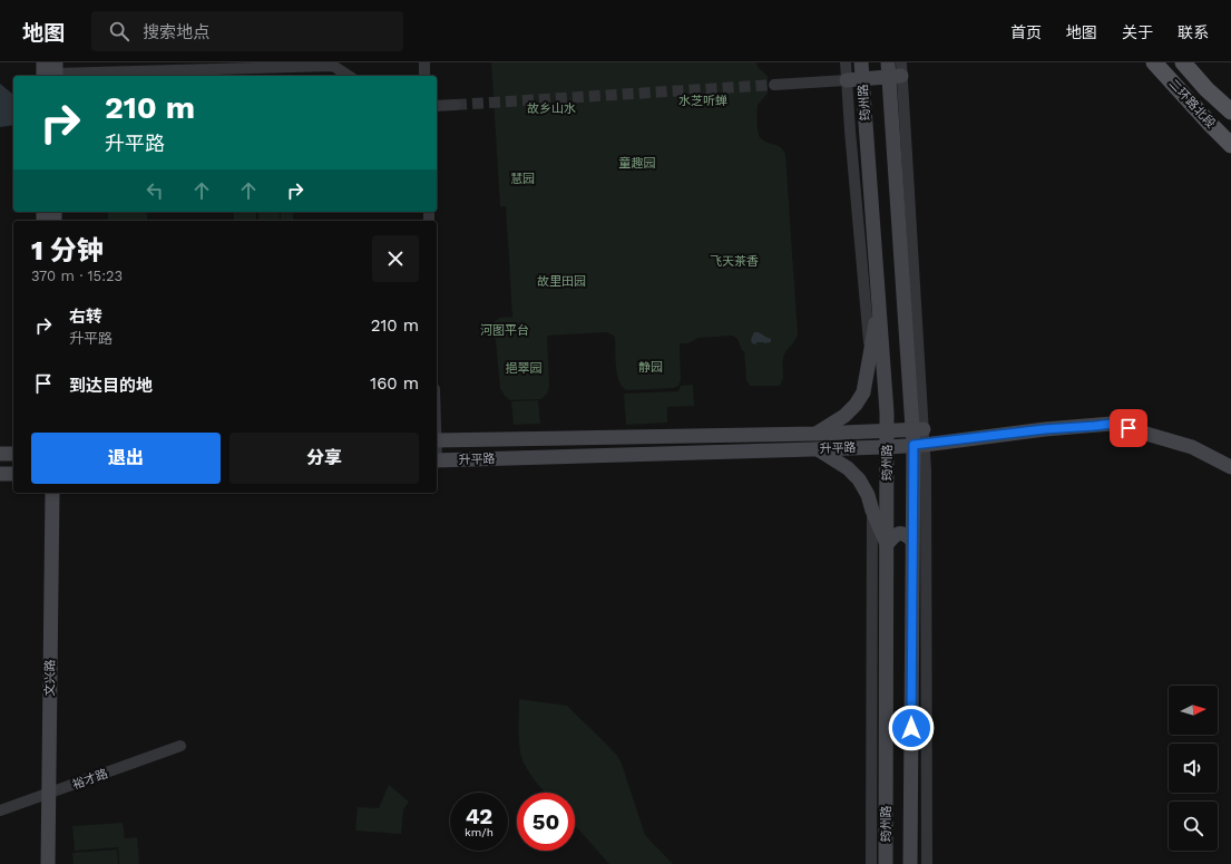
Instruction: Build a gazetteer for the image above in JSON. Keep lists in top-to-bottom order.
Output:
{
  "streets": {
    "main road": [
      "筠州路",
      "二环路北段",
      "升平路",
      "文兴路"
    ],
    "street": ["裕才路"]
  },
  "crossings": [
    ["筠州路", "升平路"],
    ["文兴路", "裕才路"]
  ],
  "parks": [
    "水芝听蝉",
    "故乡山水",
    "童趣园",
    "慧园",
    "飞天茶香",
    "故里田园",
    "河图平台",
    "静园",
    "挹翠园"
  ],
  "north": "right",
  "page": {
    "header": "地图",
    "search": "搜索地点",
    "nav": [
      "首页",
      "地图",
      "关于",
      "联系"
    ],
    "turn": ["210 m", "升平路"],
    "heading": ["1 分钟", "370 m · 15:23"],
    "list": [
      {
        "name": "右转",
        "note": "升平路",
        "value": "210 m"
      },
      {
        "name": "到达目的地",
        "value": "160 m"
      }
    ],
    "buttons": ["退出", "分享"],
    "speed": "42 km/h",
    "limit": "50"
  }
}
